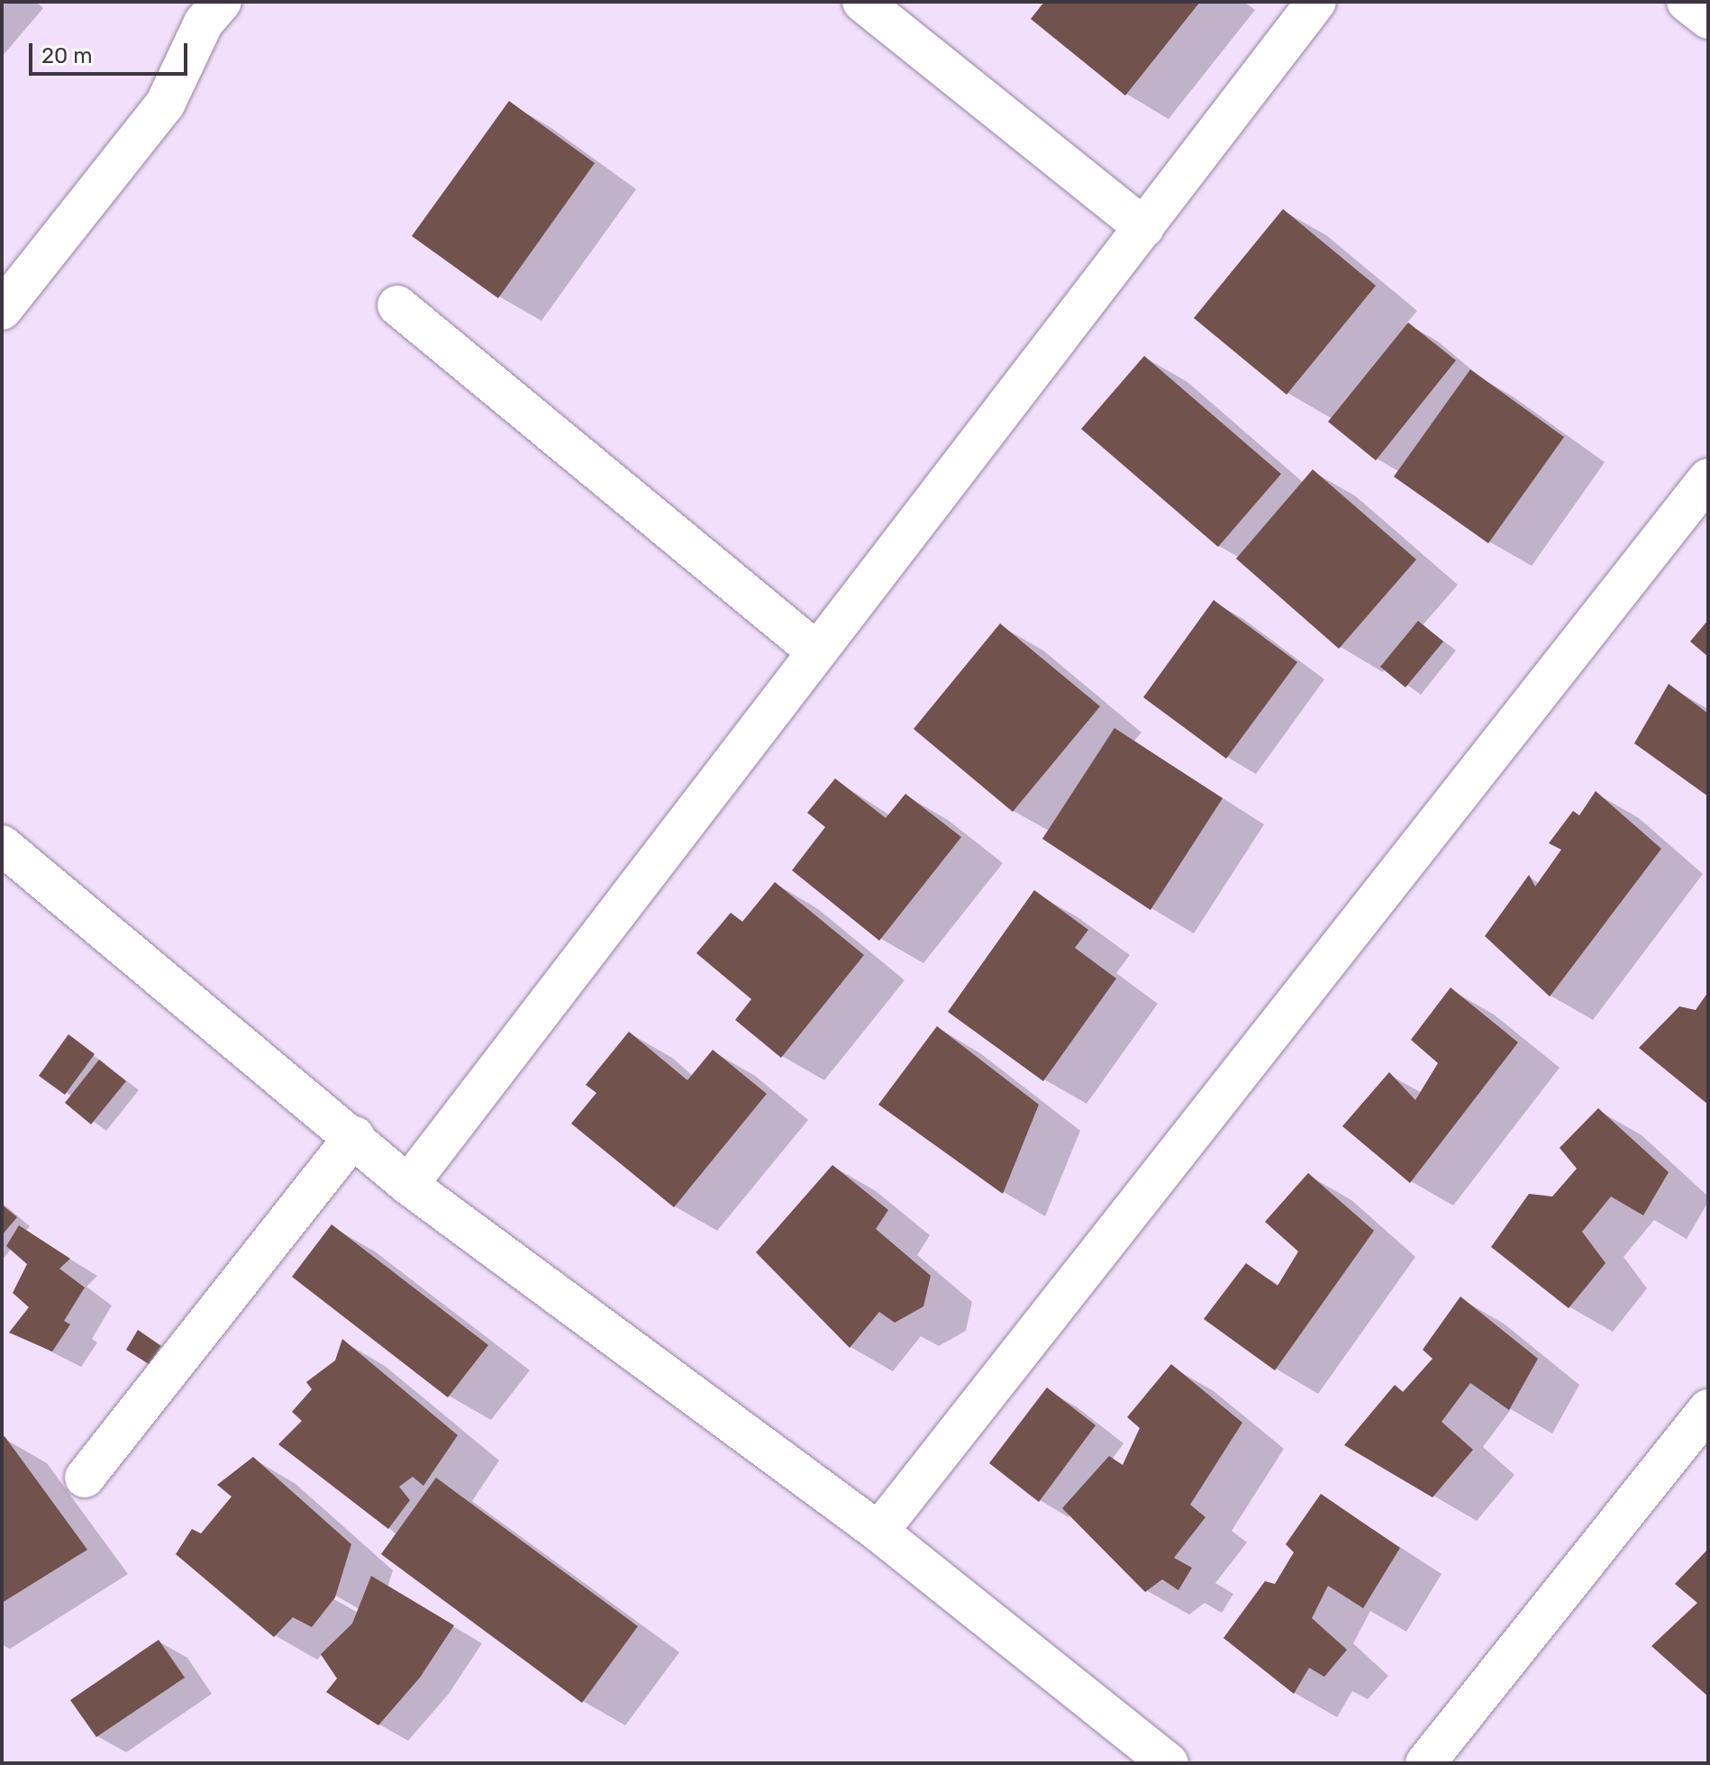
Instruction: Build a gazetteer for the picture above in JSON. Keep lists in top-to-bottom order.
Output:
{
  "scale_bar": "20 m"
}
